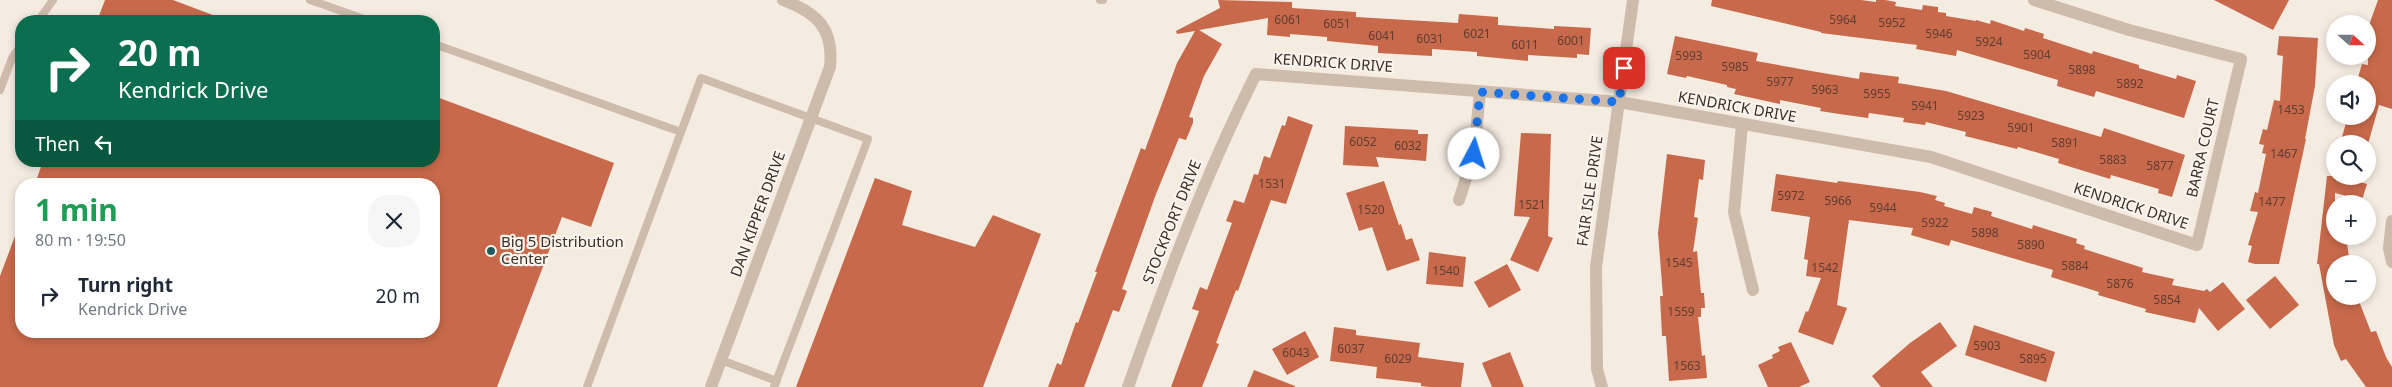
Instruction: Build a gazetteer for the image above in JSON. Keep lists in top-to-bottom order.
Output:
{
  "streets": {
    "street": [
      "KENDRICK DRIVE",
      "BARRA COURT",
      "FAIR ISLE DRIVE",
      "DAN KIPPER DRIVE",
      "STOCKPORT DRIVE"
    ]
  },
  "crossings": [
    ["KENDRICK DRIVE", "BARRA COURT"],
    ["KENDRICK DRIVE", "FAIR ISLE DRIVE"],
    ["KENDRICK DRIVE", "STOCKPORT DRIVE"]
  ],
  "places": ["Big 5 Distribution Center"],
  "house_numbers": [
    "6061",
    "5964",
    "5952",
    "6051",
    "6021",
    "5946",
    "6041",
    "6031",
    "6001",
    "5924",
    "6011",
    "5904",
    "5993",
    "5985",
    "5898",
    "5977",
    "5892",
    "5963",
    "5955",
    "5941",
    "1453",
    "5923",
    "5901",
    "6052",
    "5891",
    "6032",
    "1467",
    "5883",
    "5877",
    "1531",
    "5972",
    "5966",
    "1477",
    "1521",
    "5944",
    "1520",
    "5922",
    "5898",
    "5890",
    "1545",
    "5884",
    "1542",
    "1540",
    "5876",
    "5854",
    "1559",
    "5903",
    "6037",
    "6043",
    "6029",
    "5895",
    "1563"
  ],
  "north": "right",
  "page": {
    "map_buttons": ["+", "−"],
    "turn": ["20 m", "Kendrick Drive"],
    "then": "Then",
    "heading": ["1 min", "80 m · 19:50"],
    "list": [
      {
        "name": "Turn right",
        "note": "Kendrick Drive",
        "value": "20 m"
      }
    ]
  }
}
